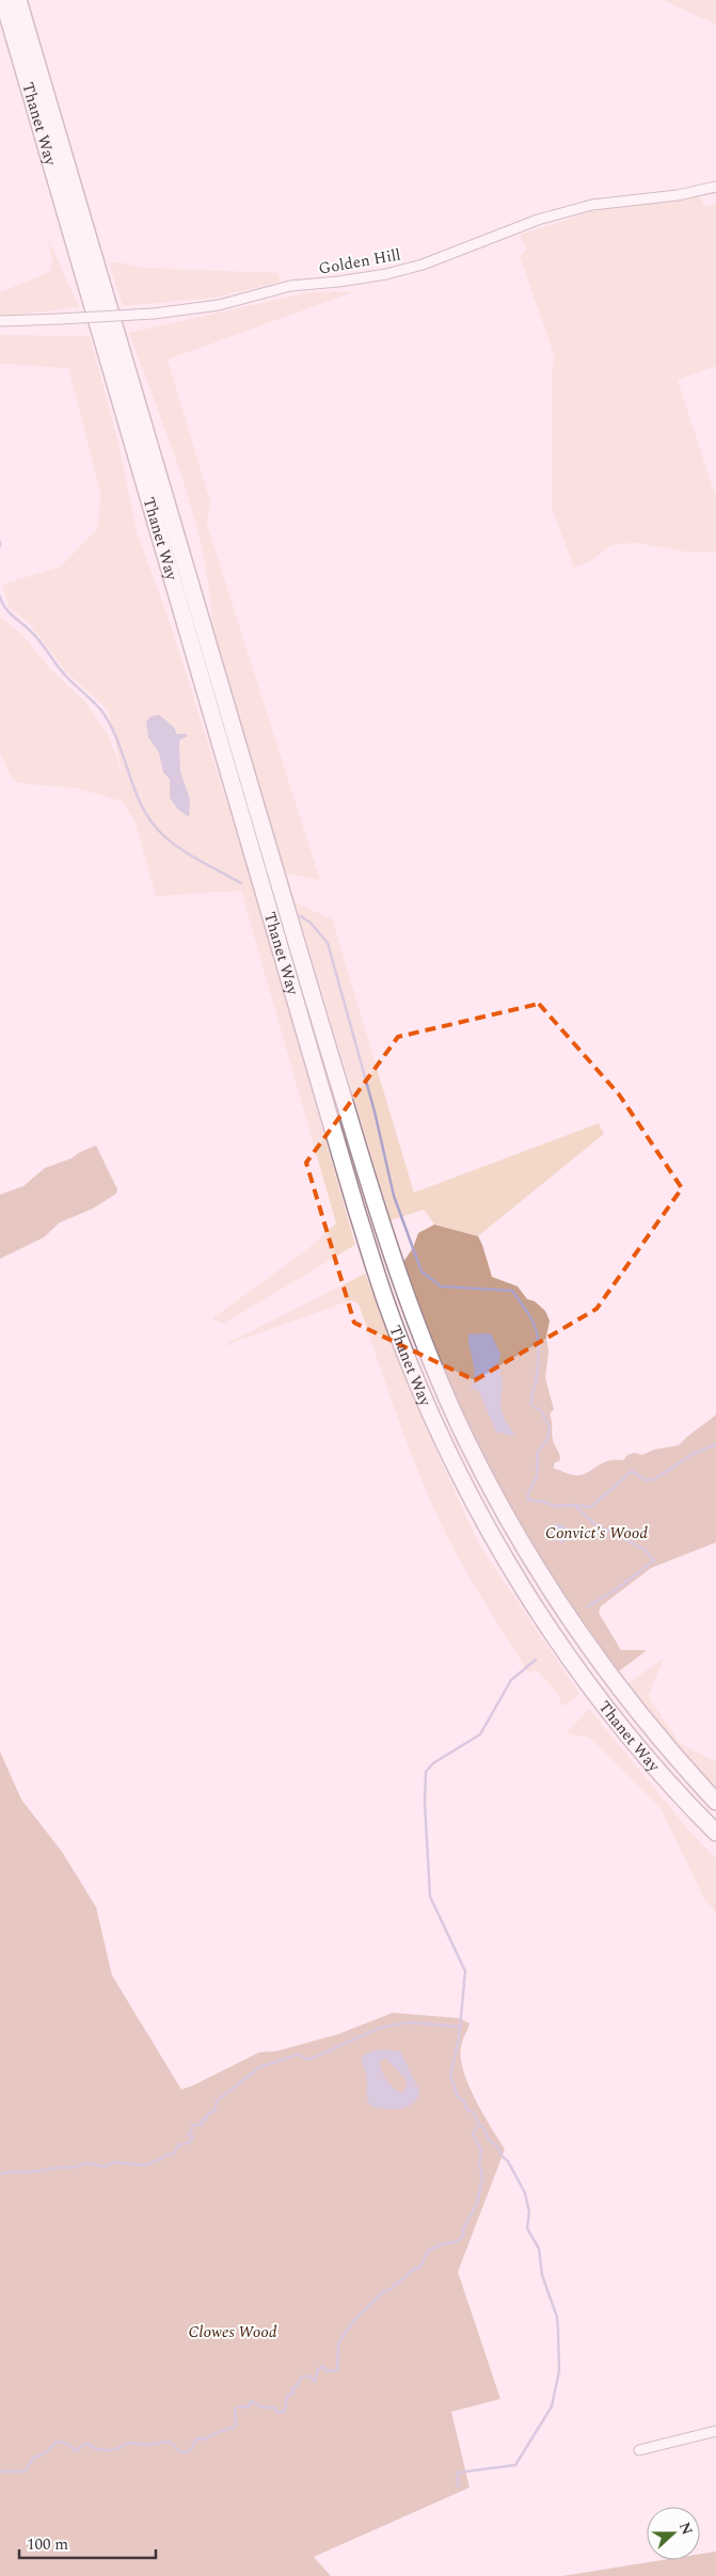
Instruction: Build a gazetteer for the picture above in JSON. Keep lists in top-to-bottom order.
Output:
{
  "streets": {
    "highway": ["Thanet Way"],
    "street": ["Golden Hill"]
  },
  "parks": ["Convict's Wood", "Clowes Wood"],
  "scale_bar": "100 m",
  "north": "right"
}
